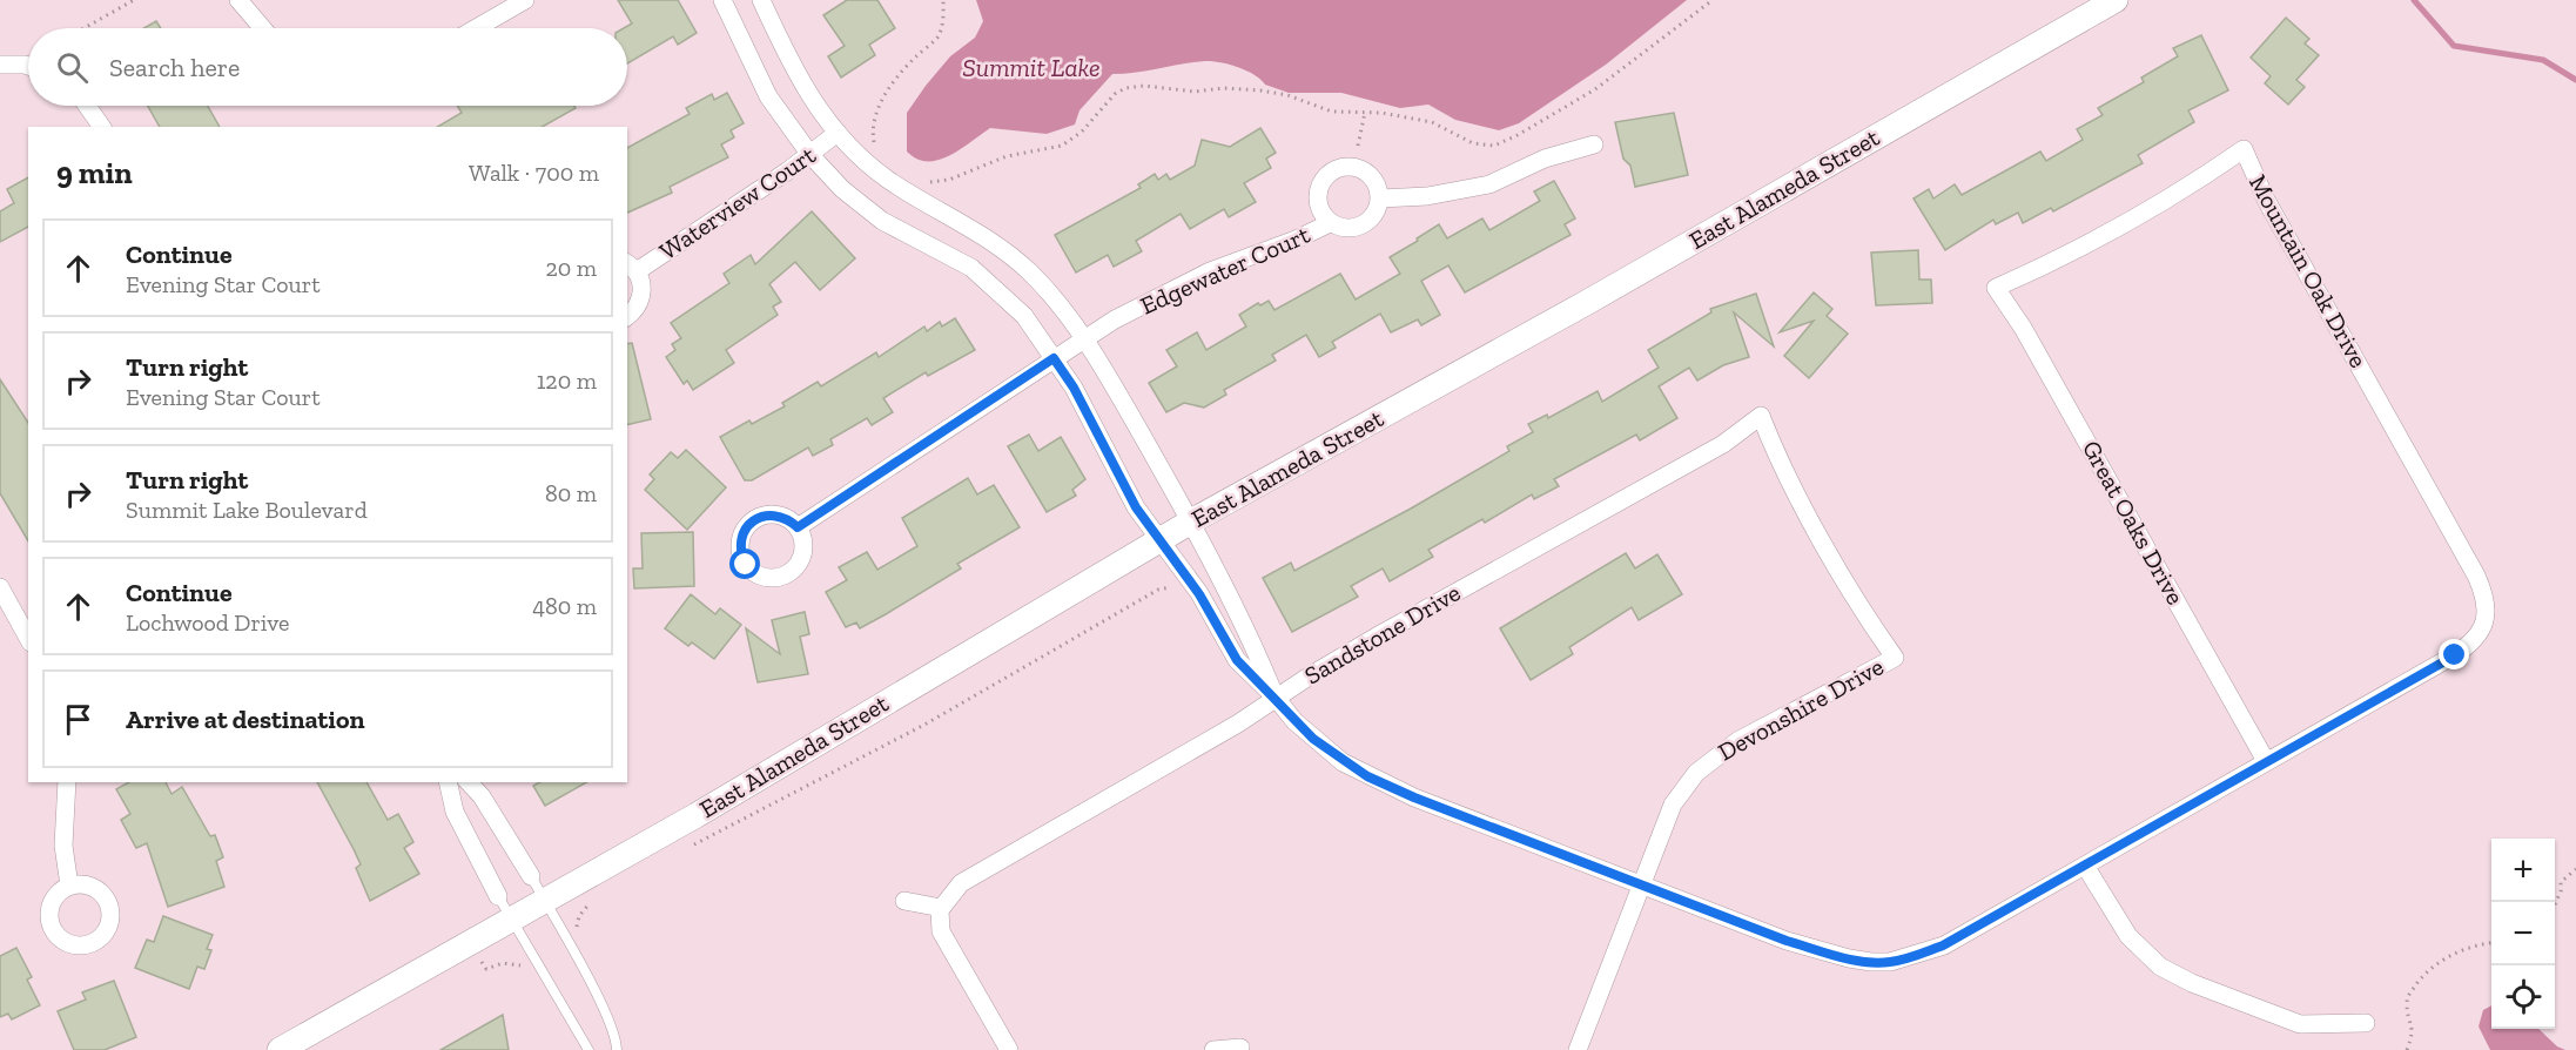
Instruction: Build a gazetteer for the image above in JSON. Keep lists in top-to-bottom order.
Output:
{
  "streets": {
    "street": [
      "East Alameda Street",
      "Waterview Court",
      "Edgewater Court",
      "Mountain Oak Drive",
      "Great Oaks Drive",
      "Sandstone Drive",
      "Devonshire Drive"
    ]
  },
  "crossings": [
    ["Mountain Oak Drive", "Great Oaks Drive"],
    ["Sandstone Drive", "Devonshire Drive"]
  ],
  "water": ["Summit Lake"],
  "page": {
    "search": "Search here",
    "heading": ["9 min", "Walk · 700 m"],
    "list": [
      ["Continue", "Evening Star Court", "20 m"],
      ["Turn right", "Evening Star Court", "120 m"],
      ["Turn right", "Summit Lake Boulevard", "80 m"],
      ["Continue", "Lochwood Drive", "480 m"],
      "Arrive at destination"
    ],
    "map_buttons": ["+", "−"]
  }
}
